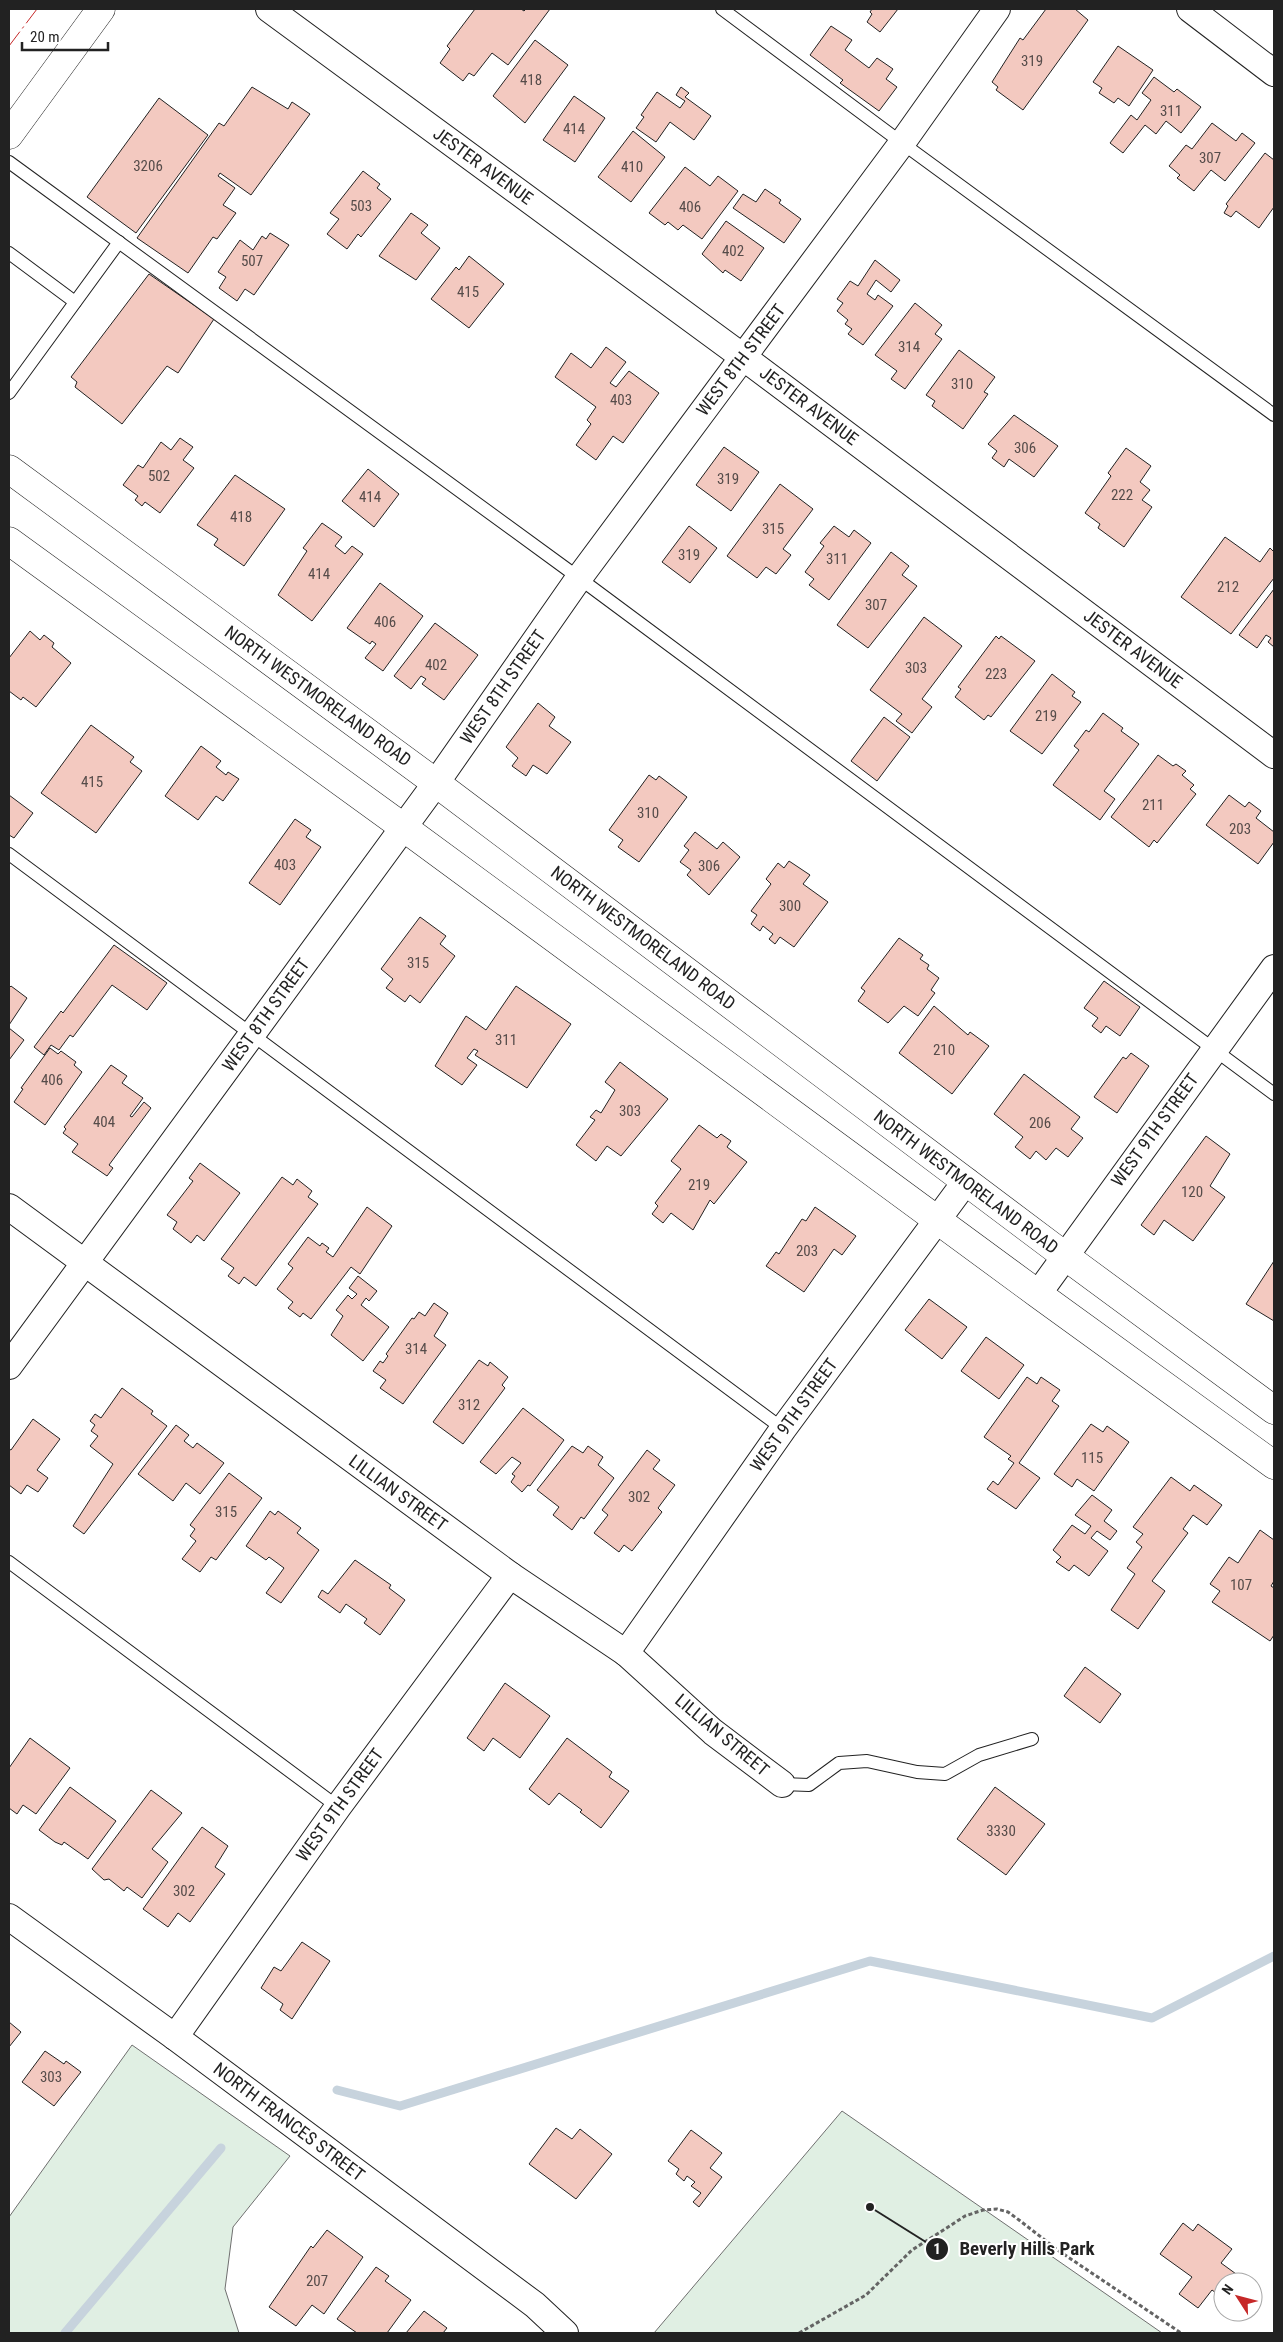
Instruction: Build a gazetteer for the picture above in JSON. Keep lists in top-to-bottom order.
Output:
{
  "streets": {
    "main road": ["NORTH WESTMORELAND ROAD"],
    "street": [
      "JESTER AVENUE",
      "WEST 8TH STREET",
      "WEST 9TH STREET",
      "LILLIAN STREET",
      "NORTH FRANCES STREET"
    ]
  },
  "crossings": [
    ["JESTER AVENUE", "WEST 8TH STREET"],
    ["WEST 8TH STREET", "NORTH WESTMORELAND ROAD"],
    ["WEST 8TH STREET", "LILLIAN STREET"],
    ["NORTH WESTMORELAND ROAD", "WEST 9TH STREET"],
    ["WEST 9TH STREET", "LILLIAN STREET"],
    ["WEST 9TH STREET", "NORTH FRANCES STREET"]
  ],
  "places": ["Beverly Hills Park"],
  "house_numbers": [
    "319",
    "418",
    "311",
    "414",
    "307",
    "3206",
    "410",
    "503",
    "406",
    "402",
    "507",
    "415",
    "314",
    "310",
    "403",
    "306",
    "502",
    "319",
    "222",
    "414",
    "418",
    "315",
    "319",
    "311",
    "414",
    "212",
    "307",
    "406",
    "402",
    "303",
    "223",
    "219",
    "415",
    "211",
    "310",
    "203",
    "403",
    "306",
    "300",
    "315",
    "311",
    "210",
    "406",
    "303",
    "404",
    "206",
    "219",
    "120",
    "203",
    "314",
    "312",
    "115",
    "302",
    "315",
    "107",
    "3330",
    "302",
    "303",
    "207"
  ],
  "scale_bar": "20 m",
  "north": "top left"
}
